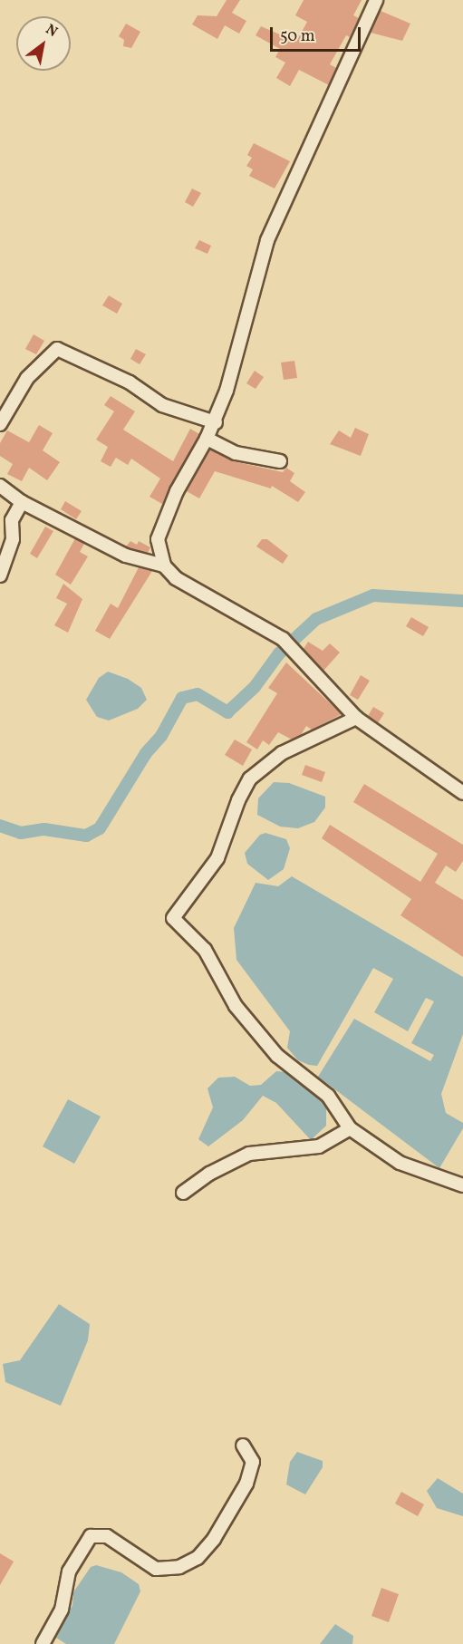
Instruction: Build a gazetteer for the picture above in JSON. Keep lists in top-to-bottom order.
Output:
{
  "scale_bar": "50 m",
  "north": "top right"
}
